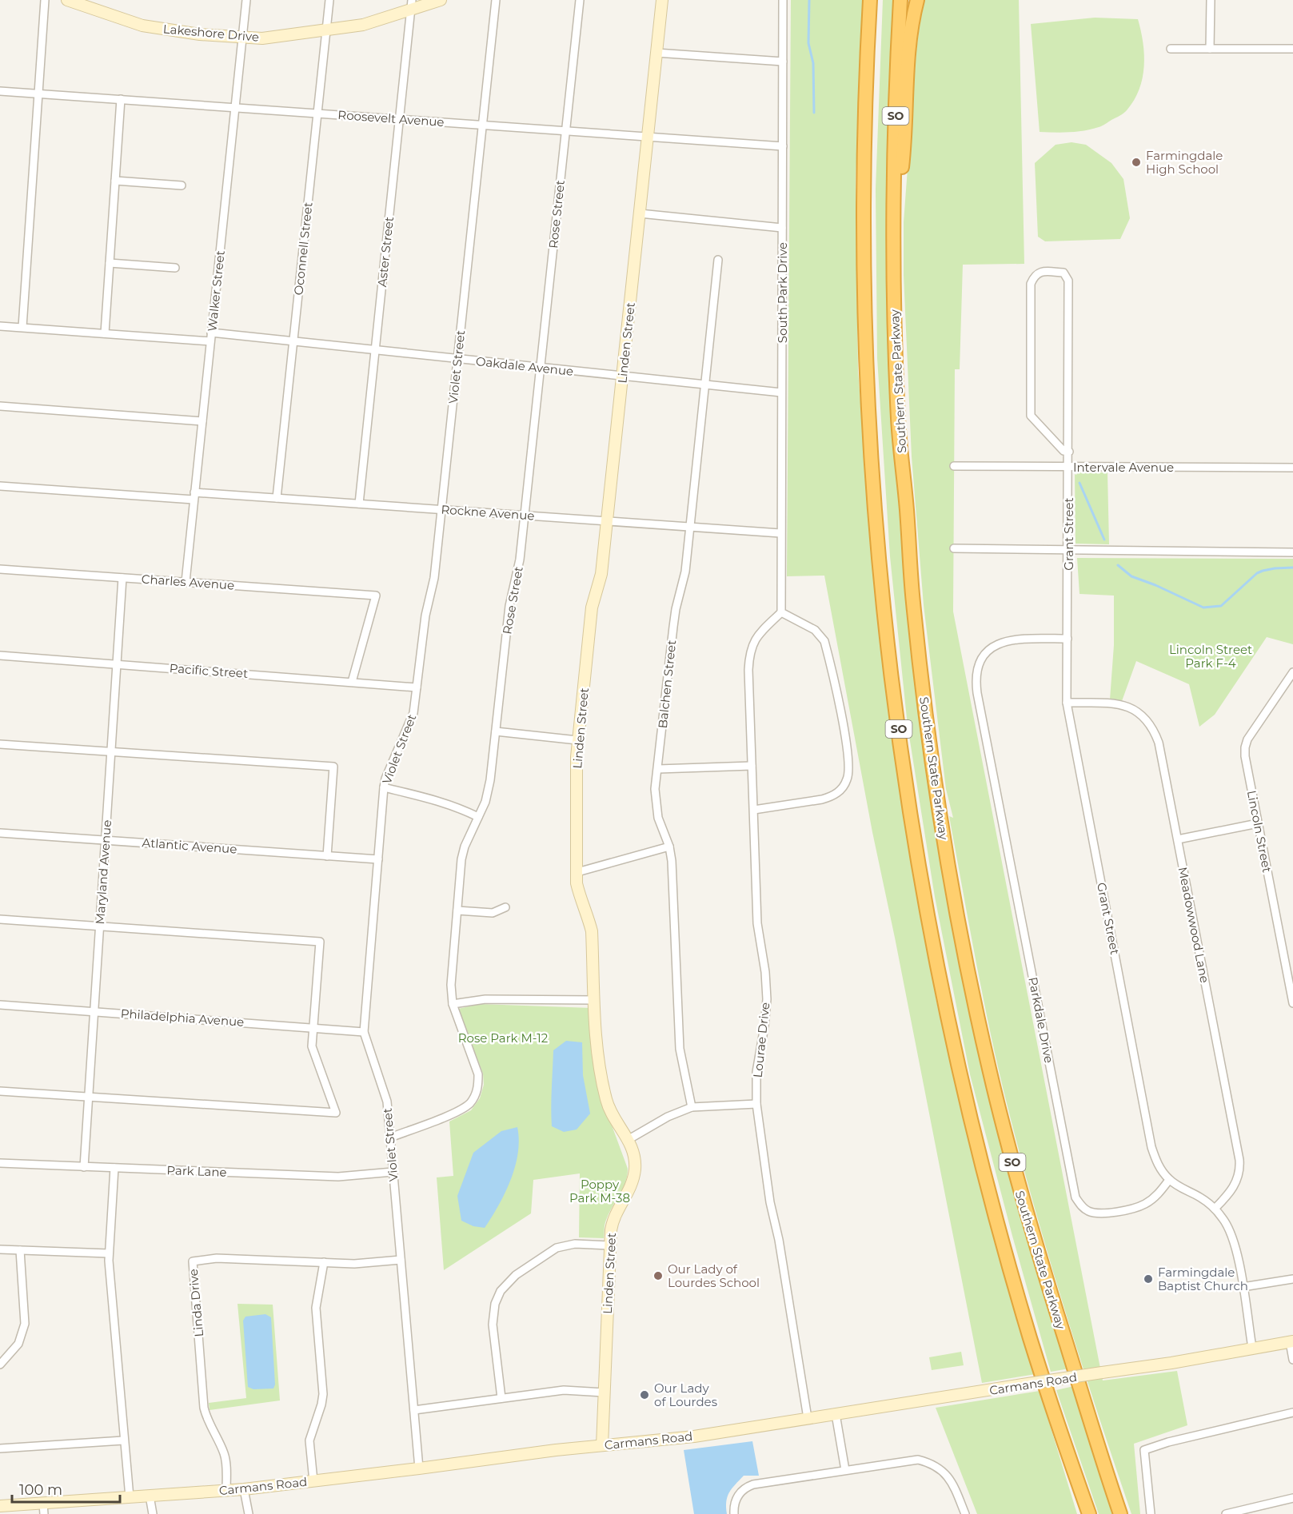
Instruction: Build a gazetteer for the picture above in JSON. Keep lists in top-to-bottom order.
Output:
{
  "streets": {
    "highway": ["SO", "Southern State Parkway"],
    "street": [
      "Lakeshore Drive",
      "Roosevelt Avenue",
      "Rose Street",
      "Oconnell Street",
      "Aster Street",
      "Walker Street",
      "South Park Drive",
      "Linden Street",
      "Oakdale Avenue",
      "Violet Street",
      "Intervale Avenue",
      "Rockne Avenue",
      "Grant Street",
      "Charles Avenue",
      "Pacific Street",
      "Balchen Street",
      "Lincoln Street",
      "Atlantic Avenue",
      "Maryland Avenue",
      "Meadowwood Lane",
      "Philadelphia Avenue",
      "Parkdale Drive",
      "Lourae Drive",
      "Park Lane",
      "Linda Drive",
      "Carmans Road"
    ]
  },
  "crossings": [
    ["Lakeshore Drive", "Oconnell Street"],
    ["Lakeshore Drive", "Aster Street"],
    ["Lakeshore Drive", "Walker Street"],
    ["Roosevelt Avenue", "Rose Street"],
    ["Roosevelt Avenue", "Oconnell Street"],
    ["Roosevelt Avenue", "Aster Street"],
    ["Roosevelt Avenue", "Walker Street"],
    ["Roosevelt Avenue", "South Park Drive"],
    ["Roosevelt Avenue", "Linden Street"],
    ["Roosevelt Avenue", "Violet Street"],
    ["Rose Street", "Oakdale Avenue"],
    ["Rose Street", "Violet Street"],
    ["Rose Street", "Rockne Avenue"],
    ["Oconnell Street", "Oakdale Avenue"],
    ["Oconnell Street", "Rockne Avenue"],
    ["Aster Street", "Oakdale Avenue"],
    ["Aster Street", "Rockne Avenue"],
    ["Walker Street", "Oakdale Avenue"],
    ["Walker Street", "Rockne Avenue"],
    ["Walker Street", "Charles Avenue"],
    ["South Park Drive", "Oakdale Avenue"],
    ["South Park Drive", "Rockne Avenue"],
    ["South Park Drive", "Lourae Drive"],
    ["Linden Street", "Oakdale Avenue"],
    ["Linden Street", "Rockne Avenue"],
    ["Linden Street", "Carmans Road"],
    ["Oakdale Avenue", "Violet Street"],
    ["Oakdale Avenue", "Balchen Street"],
    ["Violet Street", "Rockne Avenue"],
    ["Violet Street", "Pacific Street"],
    ["Violet Street", "Atlantic Avenue"],
    ["Violet Street", "Philadelphia Avenue"],
    ["Violet Street", "Park Lane"],
    ["Violet Street", "Linda Drive"],
    ["Violet Street", "Carmans Road"],
    ["Intervale Avenue", "Grant Street"],
    ["Rockne Avenue", "Balchen Street"],
    ["Grant Street", "Meadowwood Lane"],
    ["Grant Street", "Parkdale Drive"],
    ["Grant Street", "Carmans Road"],
    ["Charles Avenue", "Pacific Street"],
    ["Charles Avenue", "Maryland Avenue"],
    ["Pacific Street", "Maryland Avenue"],
    ["Atlantic Avenue", "Maryland Avenue"],
    ["Maryland Avenue", "Philadelphia Avenue"],
    ["Maryland Avenue", "Park Lane"],
    ["Lourae Drive", "Carmans Road"],
    ["Linda Drive", "Carmans Road"]
  ],
  "parks": ["Lincoln Street Park F-4", "Rose Park M-12", "Poppy Park M-38"],
  "places": [
    "Farmingdale High School",
    "Our Lady of Lourdes School",
    "Farmingdale Baptist Church",
    "Our Lady of Lourdes"
  ],
  "scale_bar": "100 m"
}
